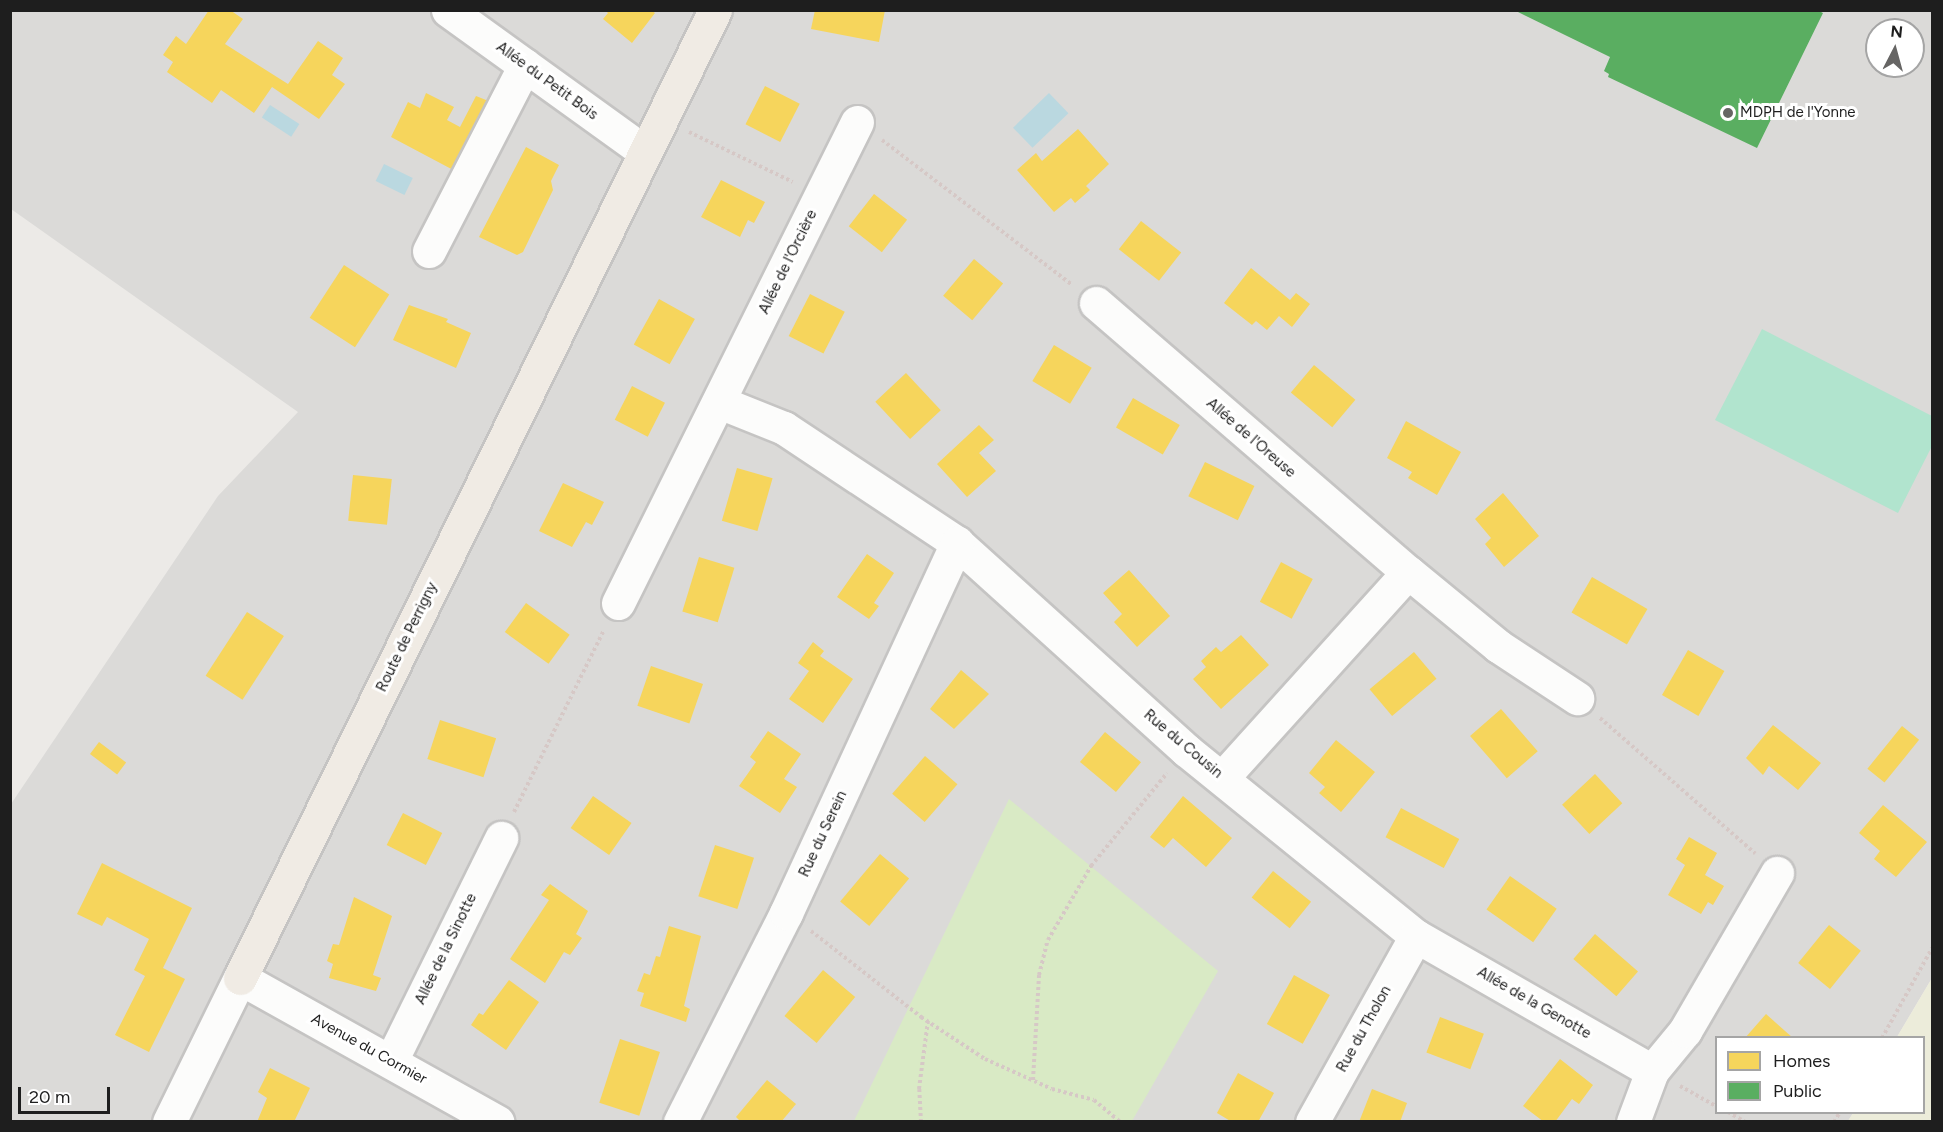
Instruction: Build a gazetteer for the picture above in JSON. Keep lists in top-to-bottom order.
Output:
{
  "streets": {
    "main road": ["Route de Perrigny"],
    "street": [
      "Allée du Petit Bois",
      "Allée de l'Orcière",
      "Allée de l'Oreuse",
      "Rue du Cousin",
      "Rue du Serein",
      "Allée de la Sinotte",
      "Allée de la Genotte",
      "Rue du Tholon",
      "Avenue du Cormier"
    ]
  },
  "crossings": [
    ["Allée du Petit Bois", "Route de Perrigny"],
    ["Route de Perrigny", "Avenue du Cormier"],
    ["Rue du Cousin", "Rue du Serein"],
    ["Rue du Cousin", "Allée de la Genotte"],
    ["Rue du Cousin", "Rue du Tholon"],
    ["Allée de la Sinotte", "Avenue du Cormier"],
    ["Allée de la Genotte", "Rue du Tholon"]
  ],
  "places": ["MDPH de l'Yonne"],
  "legend": ["Homes", "Public"],
  "scale_bar": "20 m",
  "north": "top"
}
